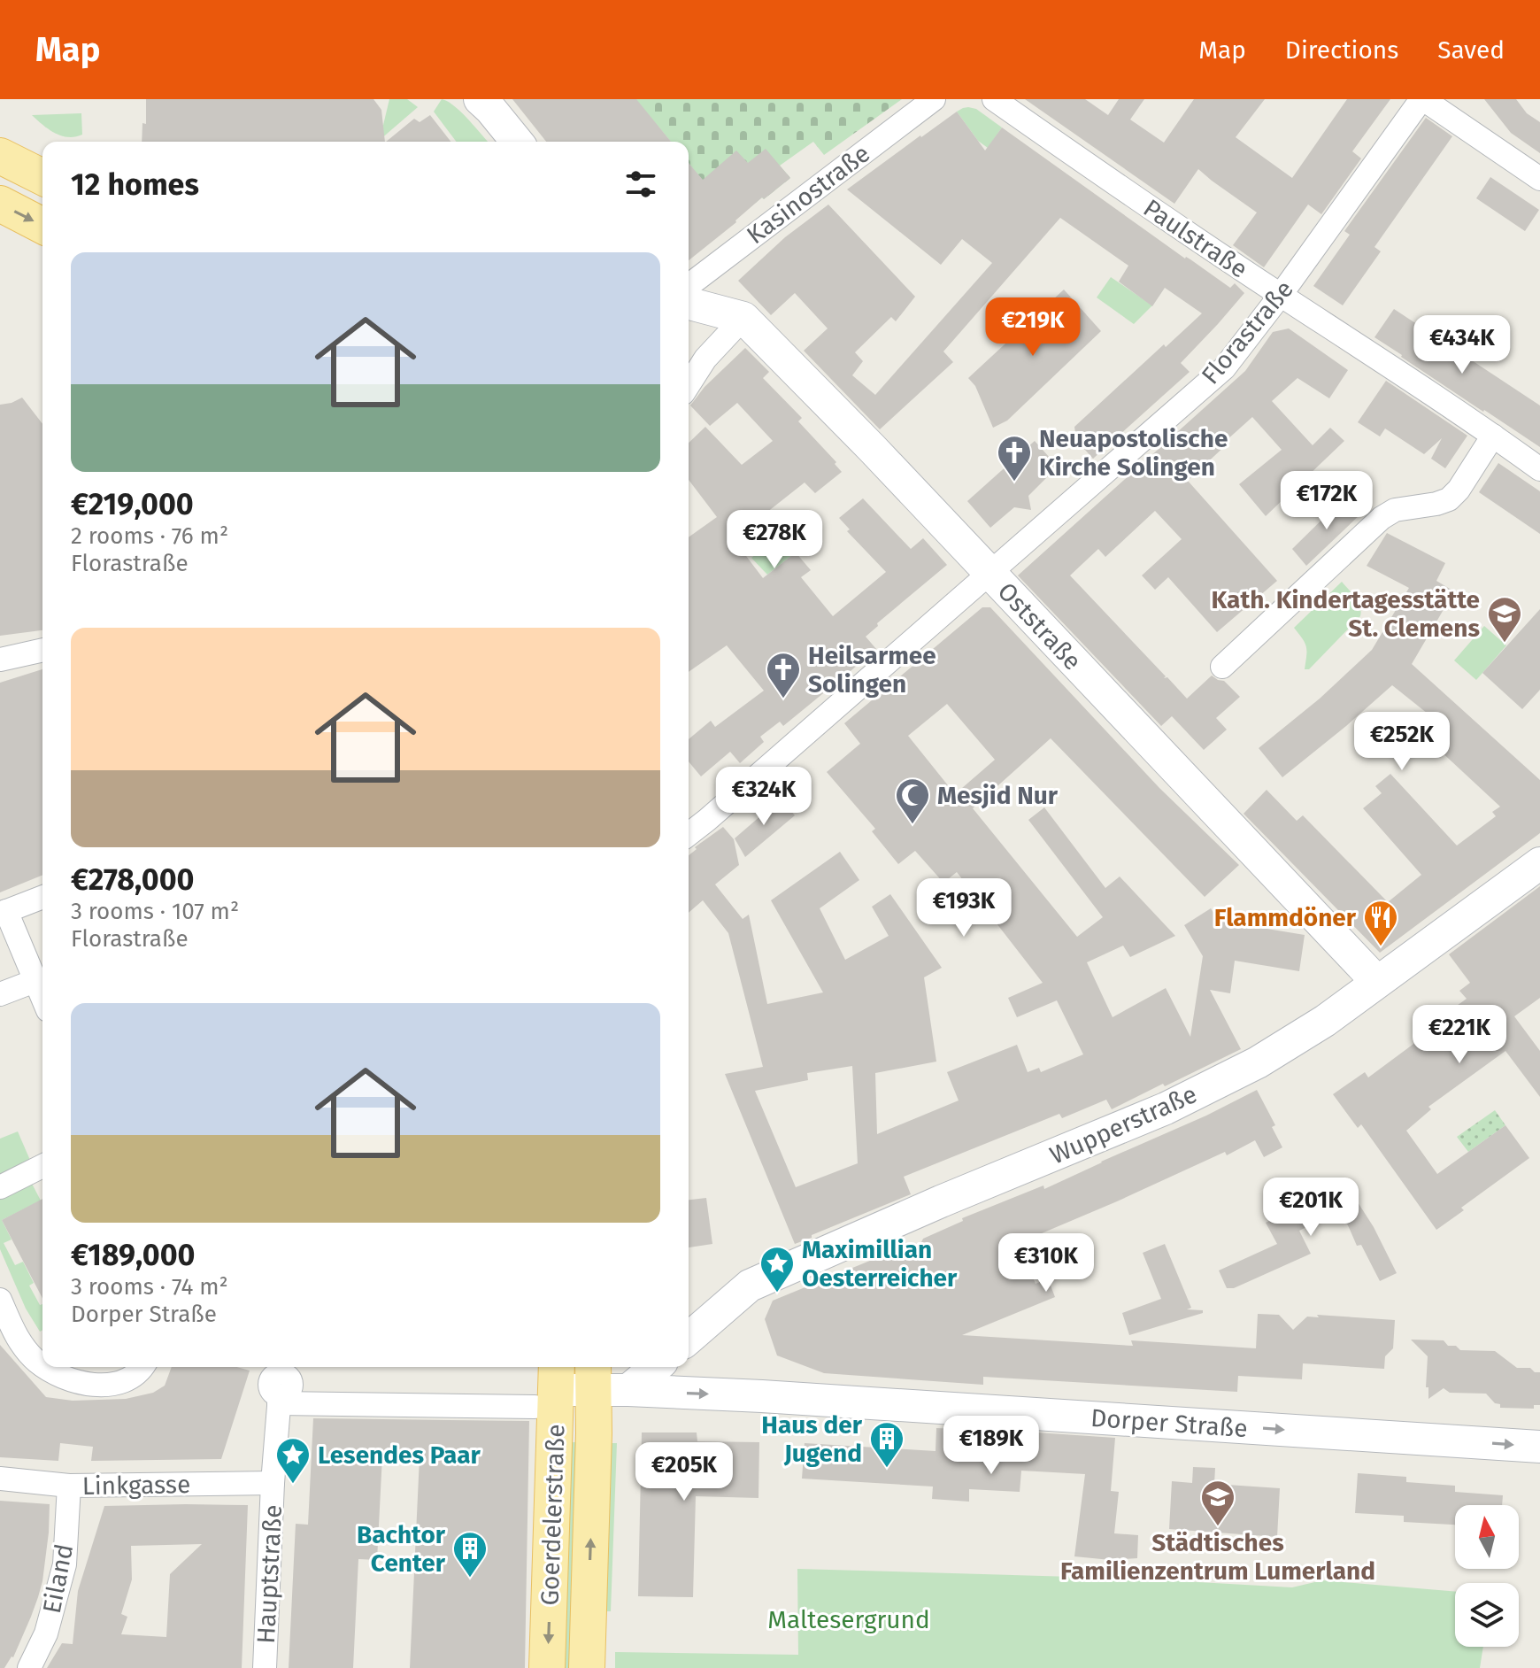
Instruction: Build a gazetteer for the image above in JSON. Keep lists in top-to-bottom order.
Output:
{
  "streets": {
    "main road": ["Goerdelerstraße"],
    "street": [
      "Kasinostraße",
      "Paulstraße",
      "Florastraße",
      "Oststraße",
      "Wupperstraße",
      "Dorper Straße",
      "Linkgasse",
      "Hauptstraße",
      "Eiland"
    ]
  },
  "crossings": [
    ["Paulstraße", "Florastraße"],
    ["Florastraße", "Oststraße"],
    ["Oststraße", "Wupperstraße"],
    ["Linkgasse", "Hauptstraße"],
    ["Linkgasse", "Eiland"]
  ],
  "one_way": ["Dorper Straße"],
  "parks": ["Maltesergrund"],
  "places": {
    "church": ["Neuapostolische Kirche Solingen", "Heilsarmee Solingen"],
    "school or university": ["Kath. Kindertagesstätte St. Clemens", "Städtisches Familienzentrum Lumerland"],
    "mosque": ["Mesjid Nur"],
    "restaurant": ["Flammdöner"],
    "place": ["Maximillian Oesterreicher", "Lesendes Paar"],
    "building": ["Haus der Jugend", "Bachtor Center"]
  },
  "north": "top",
  "page": {
    "header": "Map",
    "nav": ["Map", "Directions", "Saved"],
    "heading": "12 homes",
    "list": [
      {
        "name": "€219,000",
        "note": "2 rooms · 76 m² · Florastraße"
      },
      {
        "name": "€278,000",
        "note": "3 rooms · 107 m² · Florastraße"
      },
      {
        "name": "€189,000",
        "note": "3 rooms · 74 m² · Dorper Straße"
      }
    ],
    "price": [
      "€219K",
      "€434K",
      "€172K",
      "€278K",
      "€252K",
      "€324K",
      "€193K",
      "€221K",
      "€201K",
      "€310K",
      "€189K",
      "€205K"
    ]
  }
}
